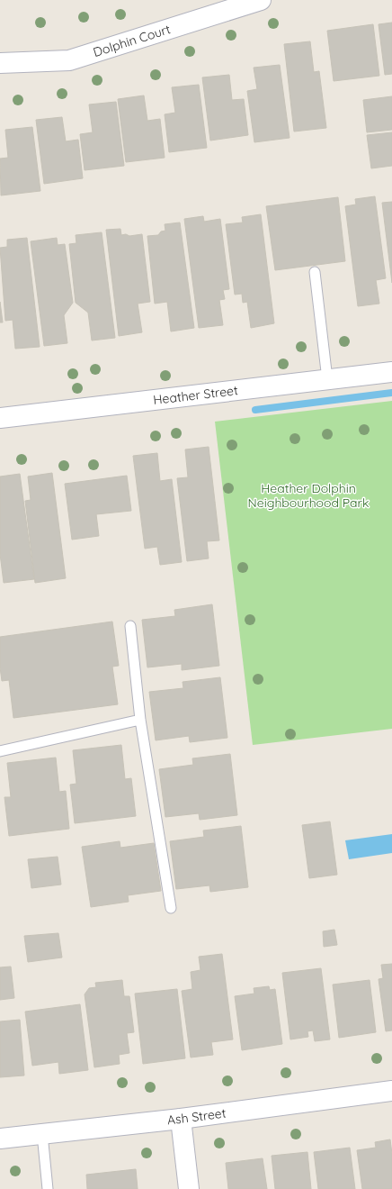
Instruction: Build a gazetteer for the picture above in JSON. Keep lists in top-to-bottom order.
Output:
{
  "streets": {
    "street": ["Dolphin Court", "Heather Street", "Ash Street"]
  },
  "parks": ["Heather Dolphin Neighbourhood Park"]
}
